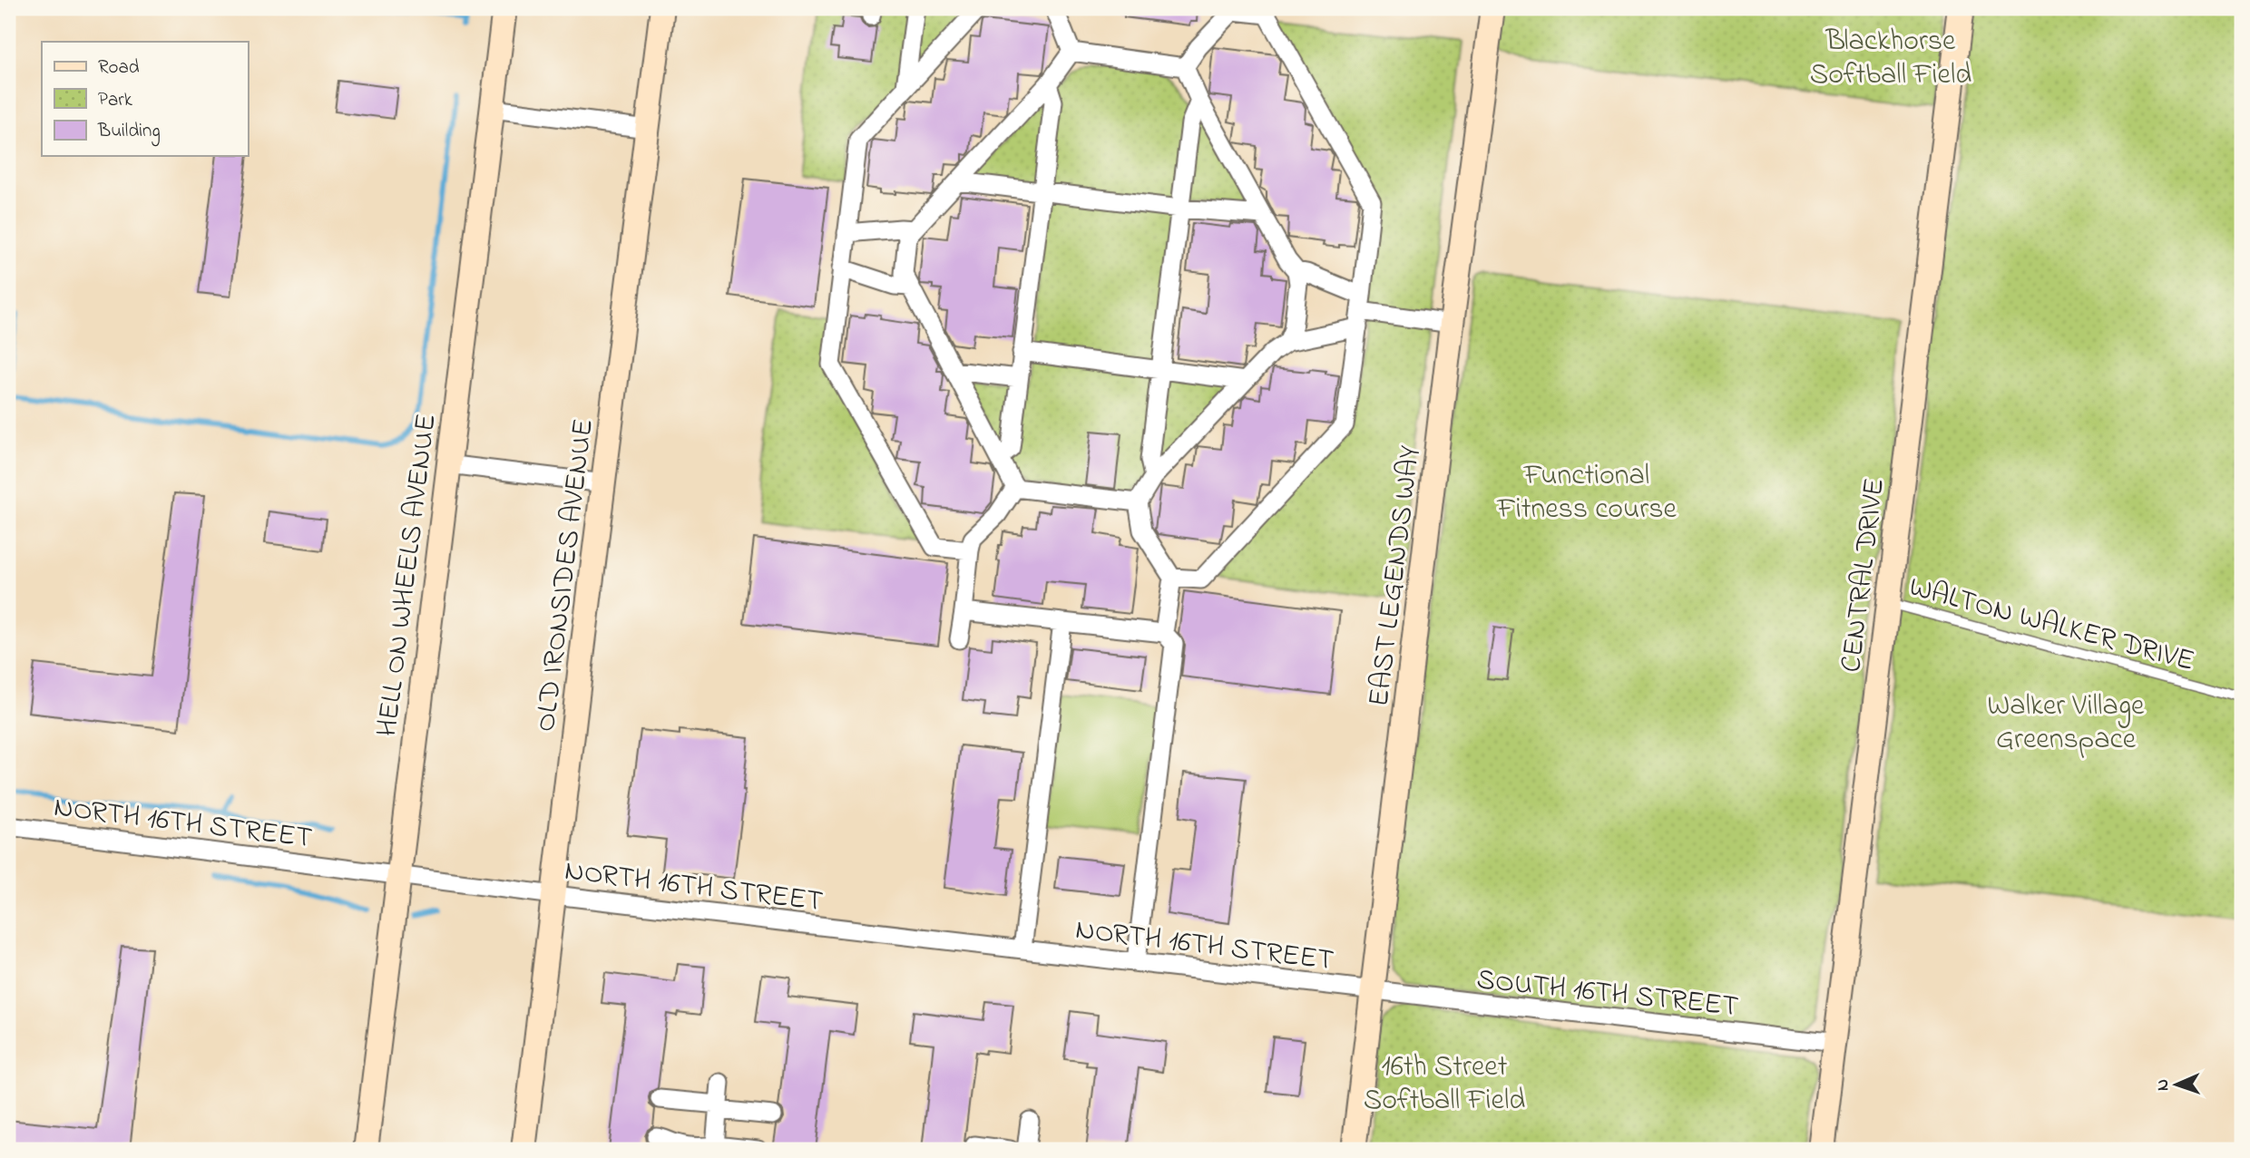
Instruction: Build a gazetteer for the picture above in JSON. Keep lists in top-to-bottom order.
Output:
{
  "streets": {
    "street": [
      "HELL ON WHEELS AVENUE",
      "OLD IRONSIDES AVENUE",
      "CENTRAL DRIVE",
      "EAST LEGENDS WAY",
      "NORTH 16TH STREET",
      "SOUTH 16TH STREET"
    ],
    "lane": ["WALTON WALKER DRIVE"]
  },
  "crossings": [
    ["HELL ON WHEELS AVENUE", "NORTH 16TH STREET"],
    ["OLD IRONSIDES AVENUE", "NORTH 16TH STREET"],
    ["CENTRAL DRIVE", "WALTON WALKER DRIVE"],
    ["CENTRAL DRIVE", "SOUTH 16TH STREET"],
    ["EAST LEGENDS WAY", "NORTH 16TH STREET"],
    ["EAST LEGENDS WAY", "SOUTH 16TH STREET"],
    ["NORTH 16TH STREET", "SOUTH 16TH STREET"]
  ],
  "parks": [
    "Blackhorse Softball Field",
    "Functional Fitness course",
    "Walker Village Greenspace",
    "16th Street Softball Field"
  ],
  "legend": ["Road", "Park", "Building"],
  "north": "left"
}
